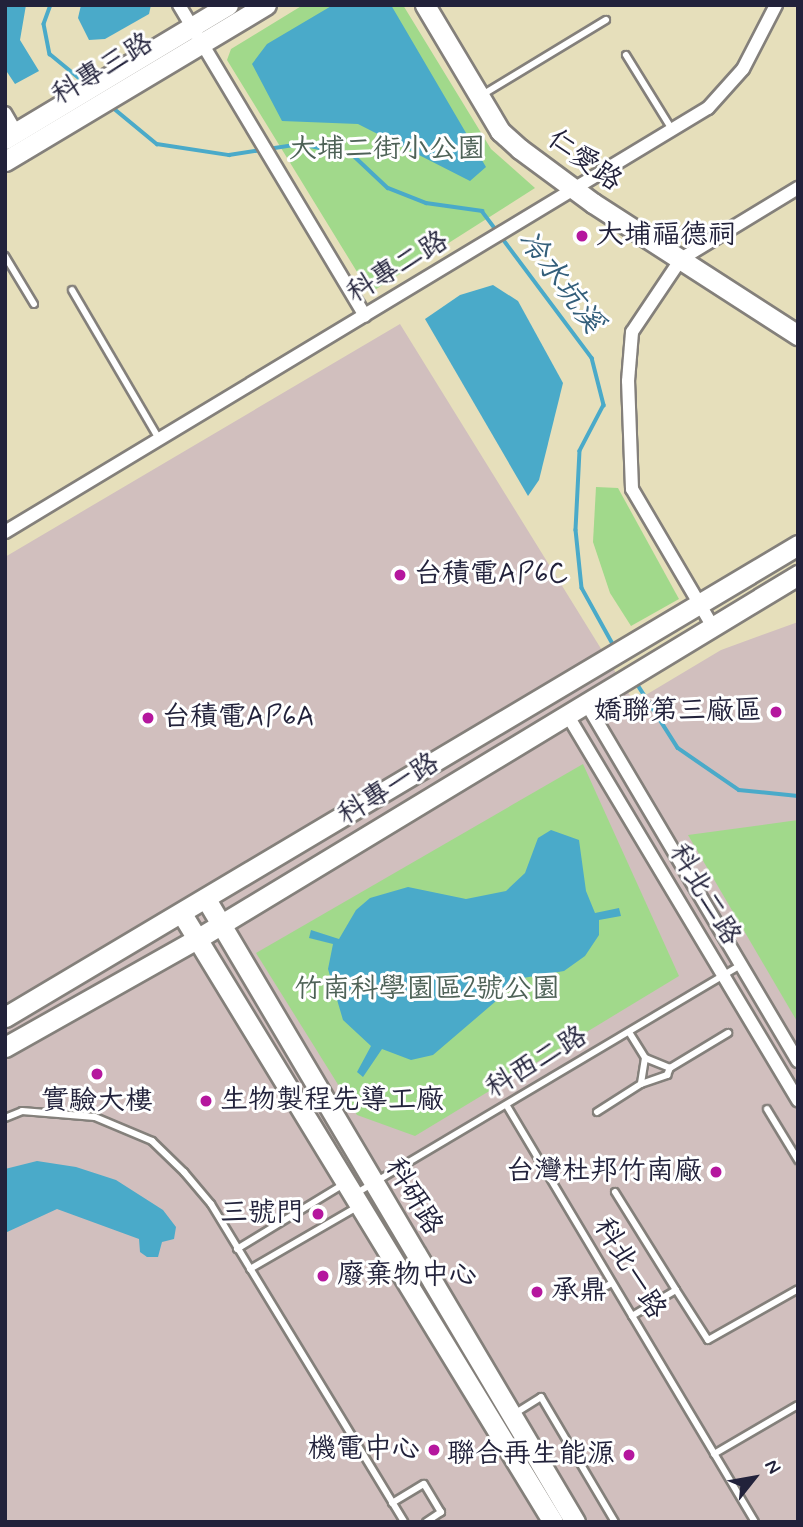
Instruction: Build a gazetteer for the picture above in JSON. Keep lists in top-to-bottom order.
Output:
{
  "streets": {
    "street": [
      "科專三路",
      "仁愛路",
      "科專二路",
      "科專一路",
      "科北二路",
      "科研路"
    ],
    "lane": ["科西二路", "科北一路"]
  },
  "crossings": [
    ["仁愛路", "科專二路"],
    ["科專一路", "科北二路"],
    ["科專一路", "科研路"],
    ["科北二路", "科西二路"],
    ["科西二路", "科研路"],
    ["科西二路", "科北一路"]
  ],
  "water": ["冷水坑溪"],
  "parks": ["大埔二街小公園", "竹南科學園區2號公園"],
  "places": [
    "大埔福德祠",
    "台積電AP6C",
    "嬌聯第三廠區",
    "台積電AP6A",
    "實驗大樓",
    "生物製程先導工廠",
    "台灣杜邦竹南廠",
    "三號門",
    "廢棄物中心",
    "承鼎",
    "機電中心",
    "聯合再生能源"
  ],
  "north": "top right"
}
